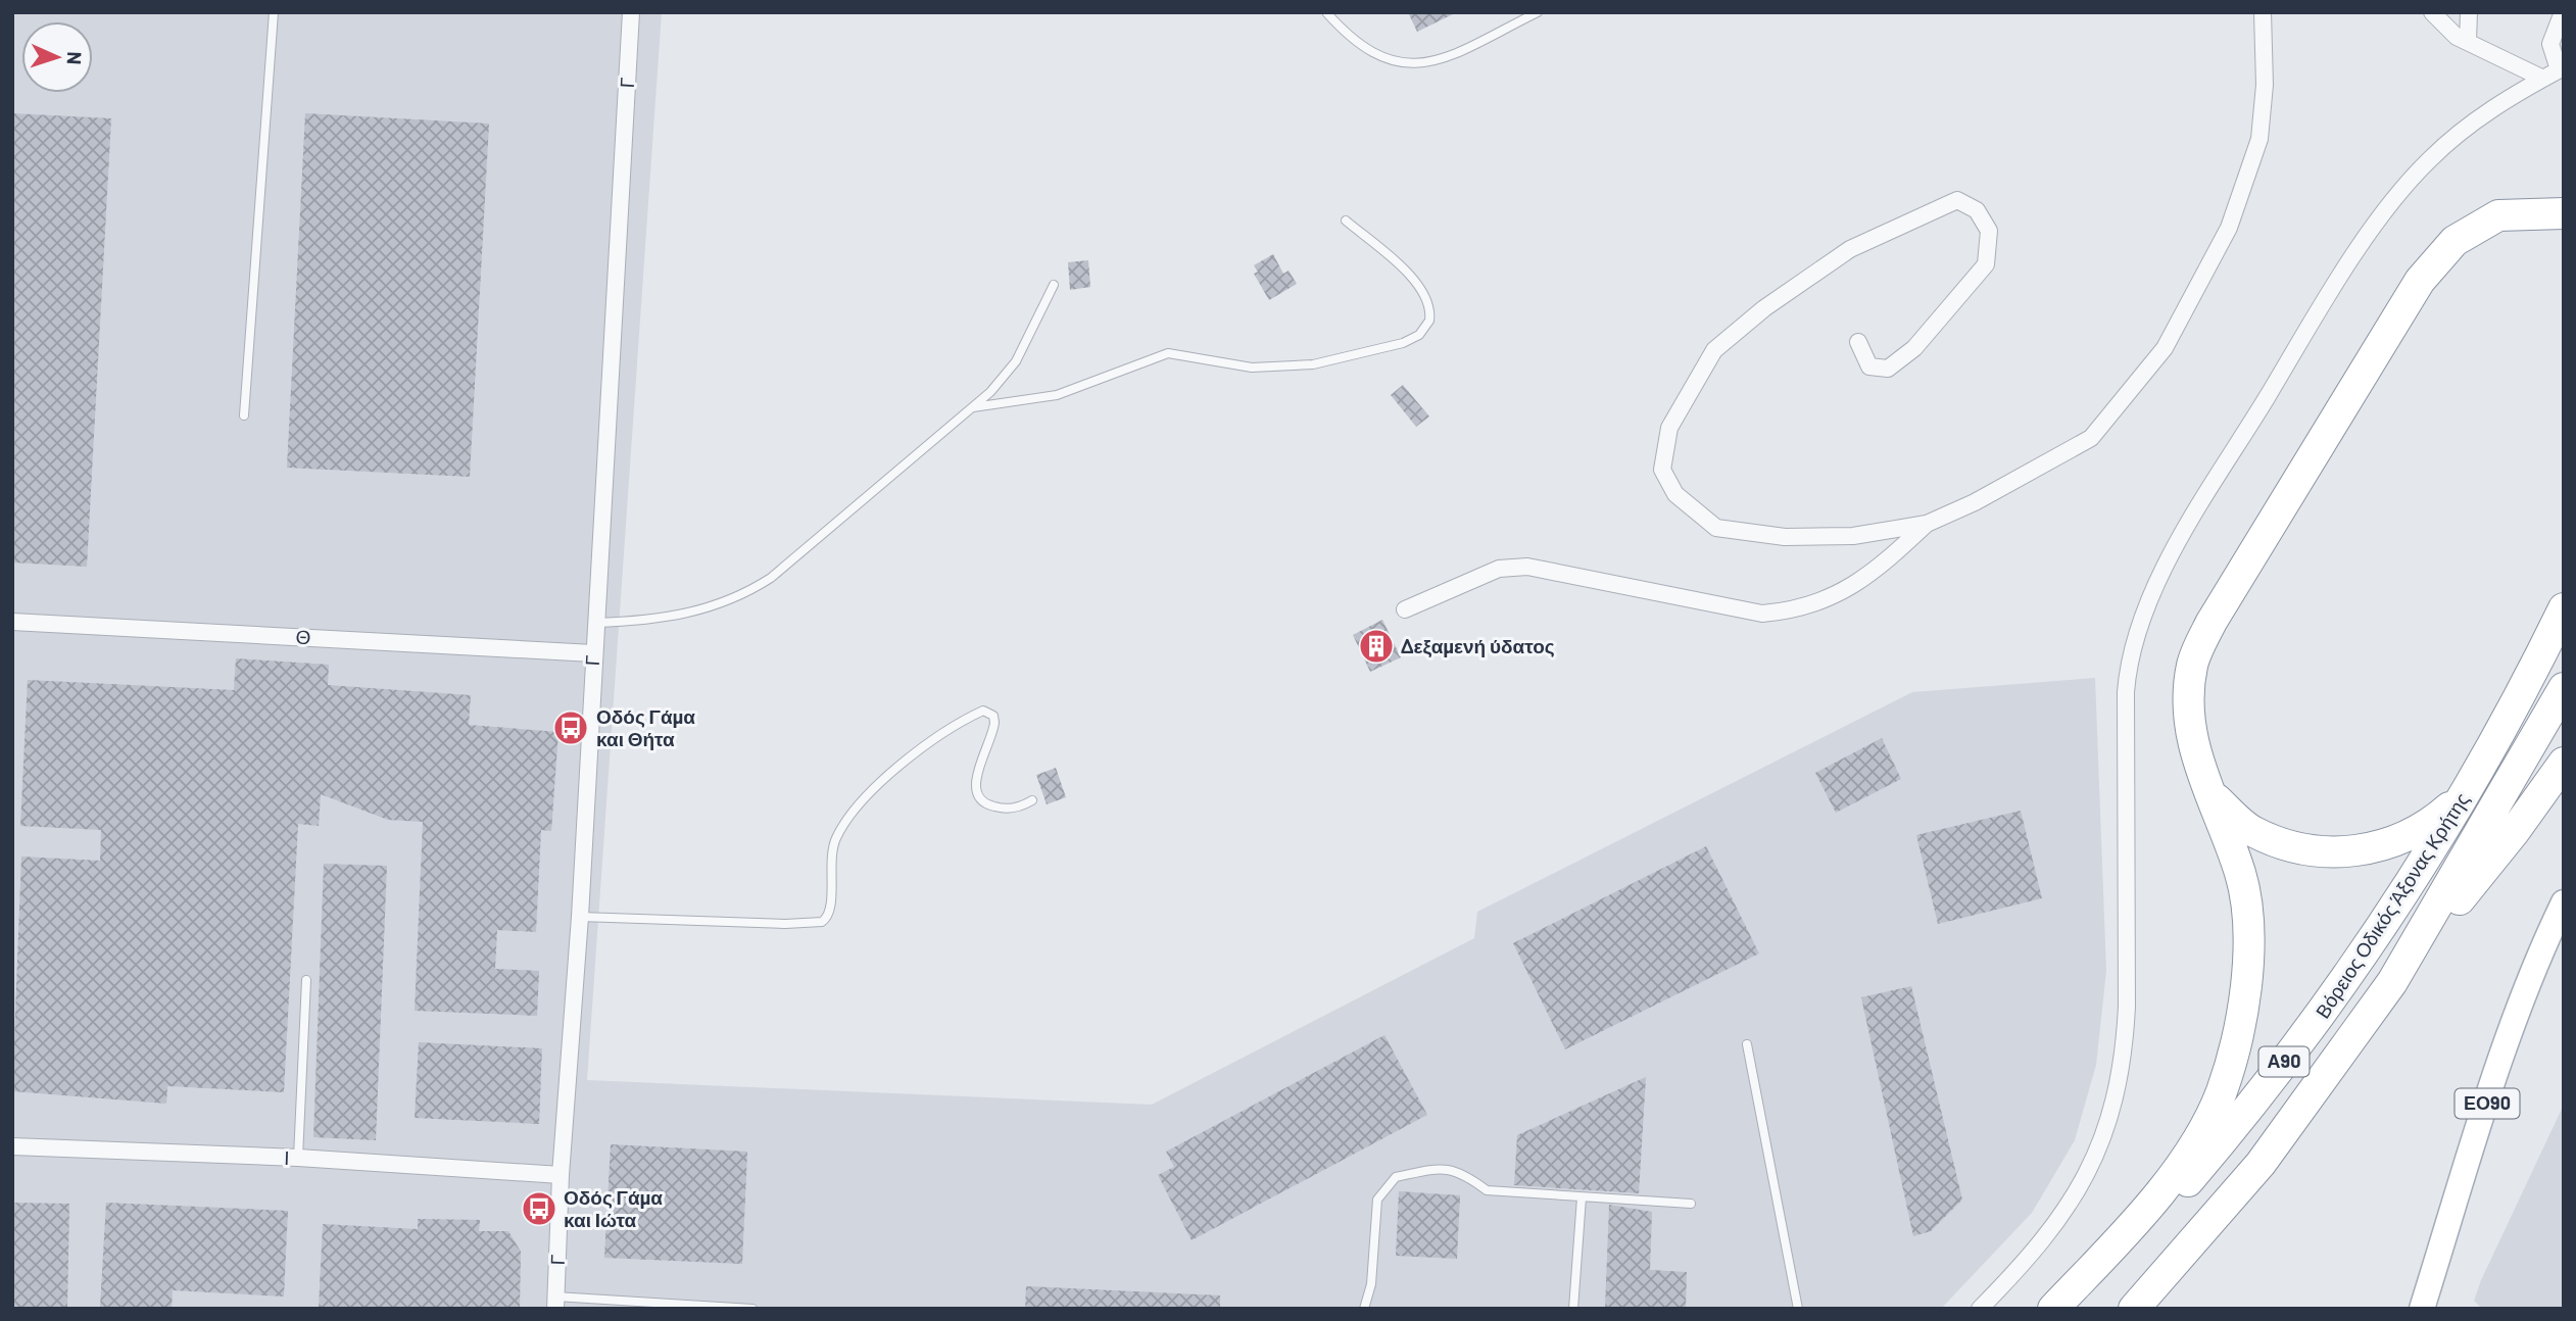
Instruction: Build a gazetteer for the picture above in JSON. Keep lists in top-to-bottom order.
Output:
{
  "streets": {
    "highway": ["Βόρειος Οδικός Άξονας Κρήτης", "Α90"],
    "main road": ["ΕΟ90"],
    "street": ["Γ", "Θ", "Ι"]
  },
  "crossings": [
    ["Γ", "Θ"],
    ["Γ", "Ι"]
  ],
  "places": {
    "building": ["Δεξαμενή ύδατος"],
    "bus stop": ["Οδός Γάμα και Θήτα", "Οδός Γάμα και Ιώτα"]
  },
  "north": "right"
}
